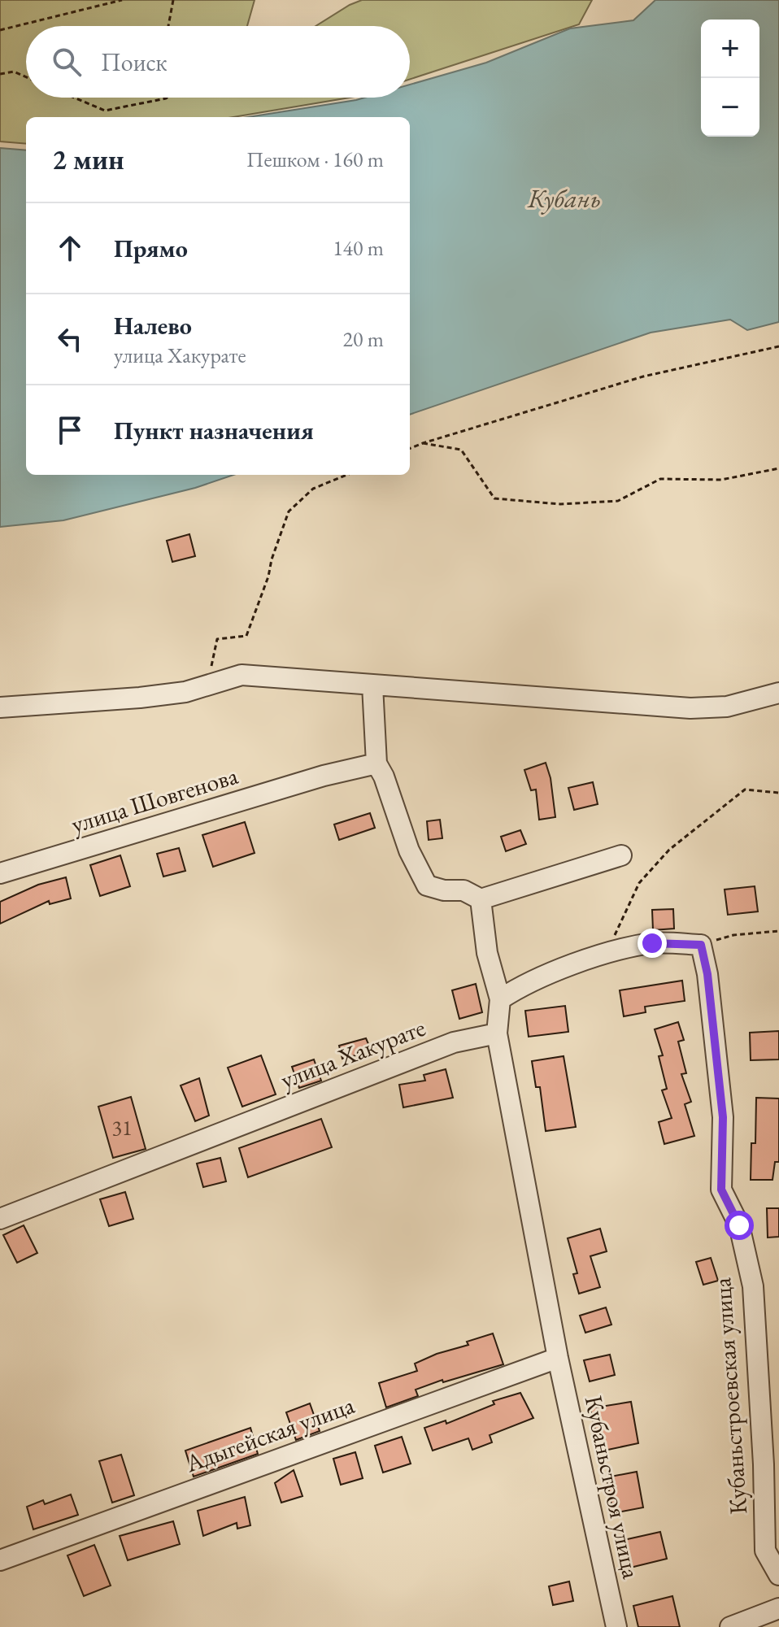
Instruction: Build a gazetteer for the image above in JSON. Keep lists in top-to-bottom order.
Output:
{
  "streets": {
    "street": [
      "улица Шовгенова",
      "улица Хакурате",
      "Кубаньстроевская улица",
      "Адыгейская улица",
      "Кубаньстроя улица"
    ]
  },
  "crossings": [
    ["улица Хакурате", "Кубаньстроя улица"],
    ["Адыгейская улица", "Кубаньстроя улица"]
  ],
  "water": ["Кубань"],
  "house_numbers": ["31"],
  "page": {
    "map_buttons": ["+", "−"],
    "search": "Поиск",
    "heading": ["2 мин", "Пешком · 160 m"],
    "list": [
      ["Прямо", "140 m"],
      ["Налево", "улица Хакурате", "20 m"],
      "Пункт назначения"
    ]
  }
}
